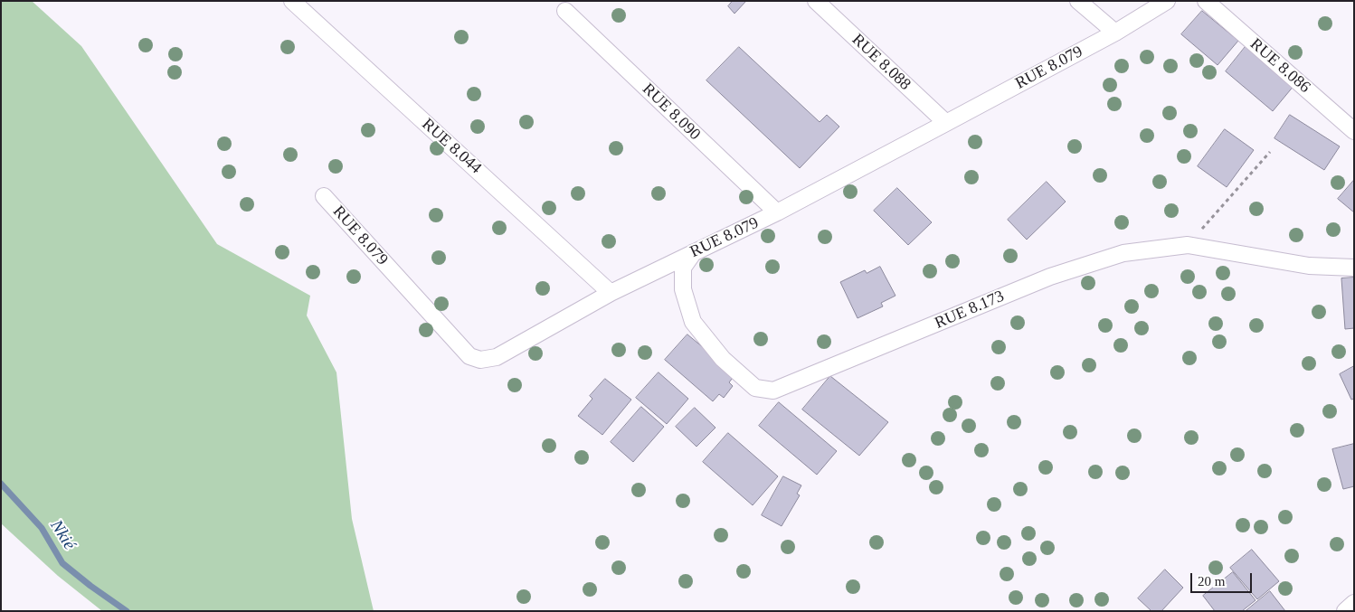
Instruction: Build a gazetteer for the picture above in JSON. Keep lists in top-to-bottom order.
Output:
{
  "streets": {
    "street": [
      "RUE 8.088",
      "RUE 8.086",
      "RUE 8.079",
      "RUE 8.090",
      "RUE 8.044",
      "RUE 8.173"
    ]
  },
  "crossings": [
    ["RUE 8.088", "RUE 8.079"],
    ["RUE 8.079", "RUE 8.090"],
    ["RUE 8.079", "RUE 8.044"],
    ["RUE 8.079", "RUE 8.173"]
  ],
  "water": ["Nkié"],
  "scale_bar": "20 m"
}
